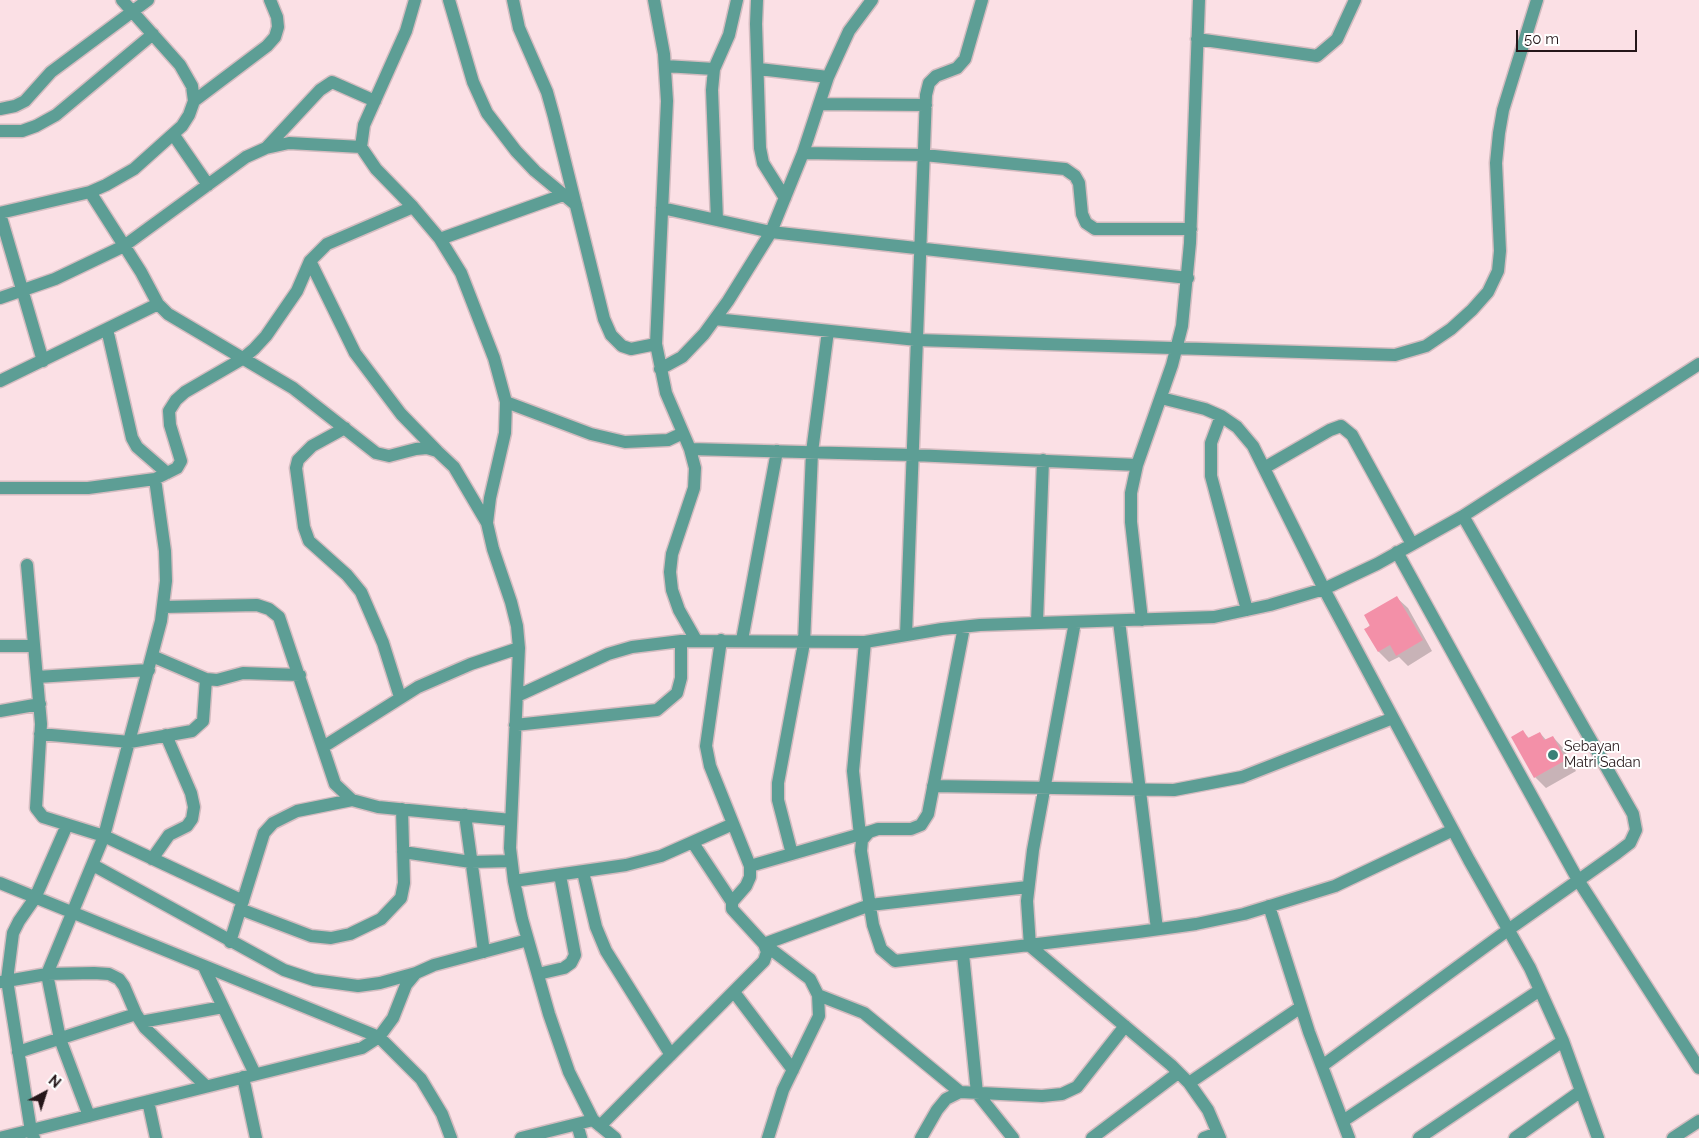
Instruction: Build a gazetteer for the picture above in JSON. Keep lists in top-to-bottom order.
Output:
{
  "places": ["Sebayan Matri Sadan"],
  "scale_bar": "50 m",
  "north": "top right"
}
